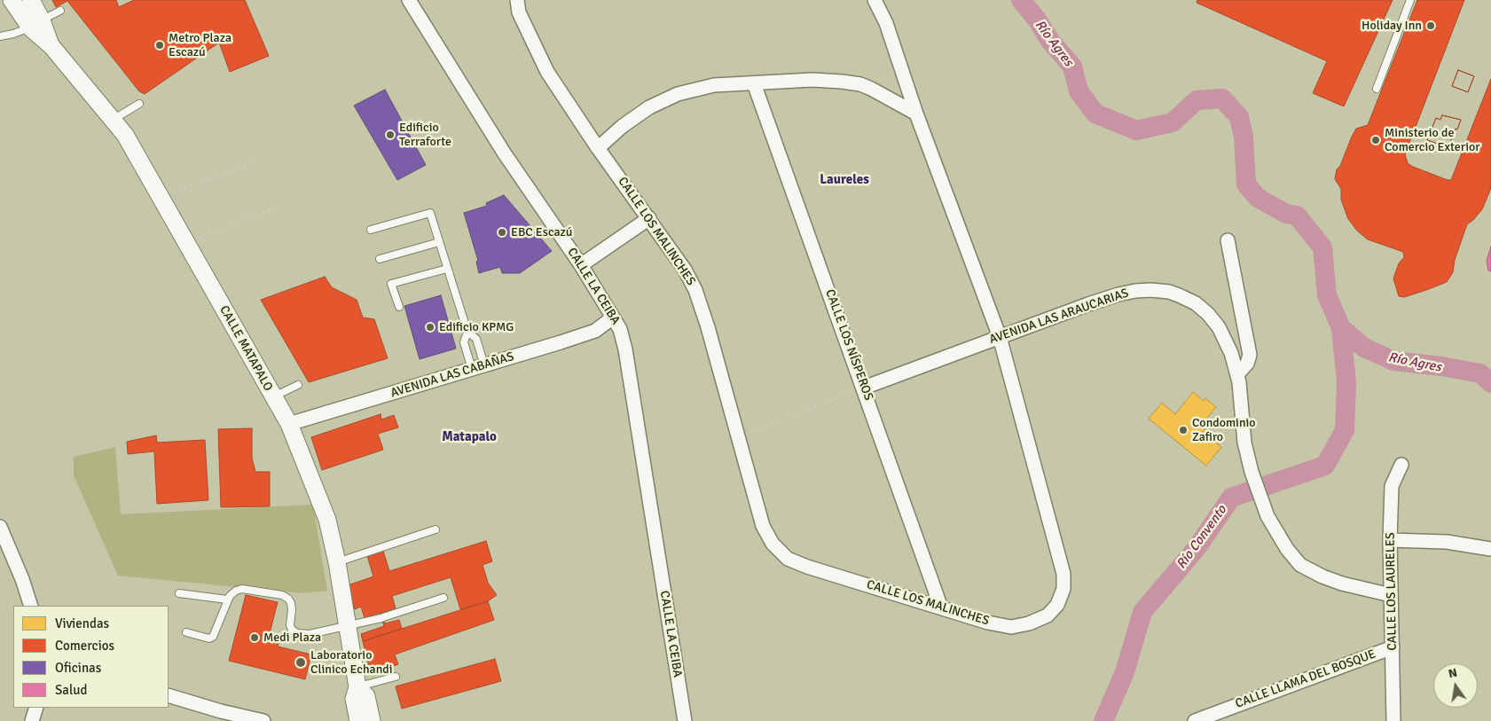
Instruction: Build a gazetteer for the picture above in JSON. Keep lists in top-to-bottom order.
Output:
{
  "streets": {
    "street": [
      "CALLE LOS MALINCHES",
      "CALLE LA CEIBA",
      "AVENIDA LAS ARAUCARIAS",
      "CALLE LOS NÍSPEROS",
      "CALLE MATAPALO",
      "AVENIDA LAS CABAÑAS",
      "CALLE LOS LAURELES",
      "CALLE LLAMA DEL BOSQUE"
    ]
  },
  "crossings": [
    ["CALLE LOS MALINCHES", "AVENIDA LAS ARAUCARIAS"],
    ["CALLE LOS MALINCHES", "CALLE LOS NÍSPEROS"],
    ["CALLE LA CEIBA", "AVENIDA LAS CABAÑAS"],
    ["AVENIDA LAS ARAUCARIAS", "CALLE LOS NÍSPEROS"],
    ["AVENIDA LAS ARAUCARIAS", "CALLE LOS LAURELES"],
    ["CALLE MATAPALO", "AVENIDA LAS CABAÑAS"],
    ["CALLE LOS LAURELES", "CALLE LLAMA DEL BOSQUE"]
  ],
  "districts": ["Laureles", "Matapalo"],
  "water": ["Río Agres", "Río Convento"],
  "places": [
    "Holiday Inn",
    "Metro Plaza Escazú",
    "Edificio Terraforte",
    "Ministerio de Comercio Exterior",
    "EBC Escazú",
    "Edificio KPMG",
    "Condominio Zafiro",
    "Medi Plaza",
    "Laboratorio Clinico Echandi"
  ],
  "legend": [
    "Viviendas",
    "Comercios",
    "Oficinas",
    "Salud"
  ],
  "north": "top"
}
